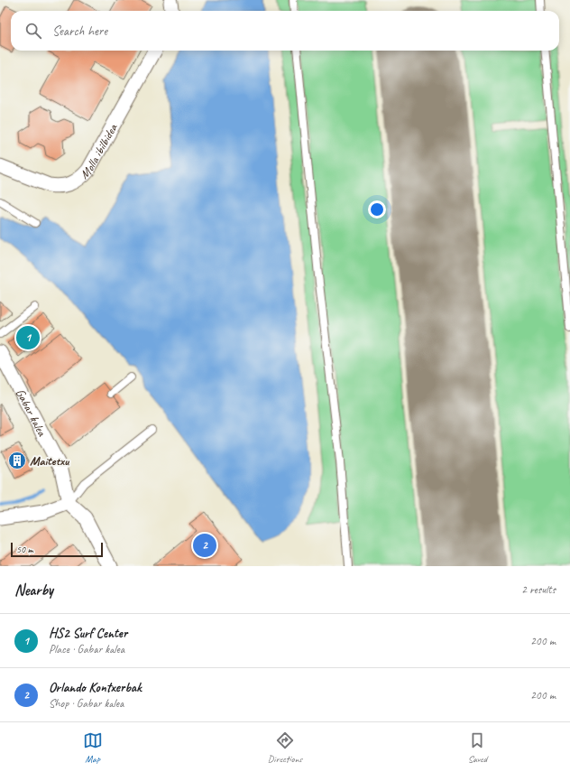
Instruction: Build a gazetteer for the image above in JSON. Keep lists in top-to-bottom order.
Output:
{
  "streets": {
    "street": ["Molla ibilbidea", "Gabar kalea"]
  },
  "places": {
    "building": ["Maitetxu"]
  },
  "scale_bar": "50 m",
  "page": {
    "search": "Search here",
    "pins": ["1", "2"],
    "scale": "50 m",
    "heading": ["Nearby", "2 results"],
    "list": [
      {
        "mark": "1",
        "name": "HS2 Surf Center",
        "note": "Place · Gabar kalea",
        "value": "200 m"
      },
      {
        "mark": "2",
        "name": "Orlando Kontxerbak",
        "note": "Shop · Gabar kalea",
        "value": "200 m"
      }
    ],
    "nav": ["Map", "Directions", "Saved"]
  }
}
